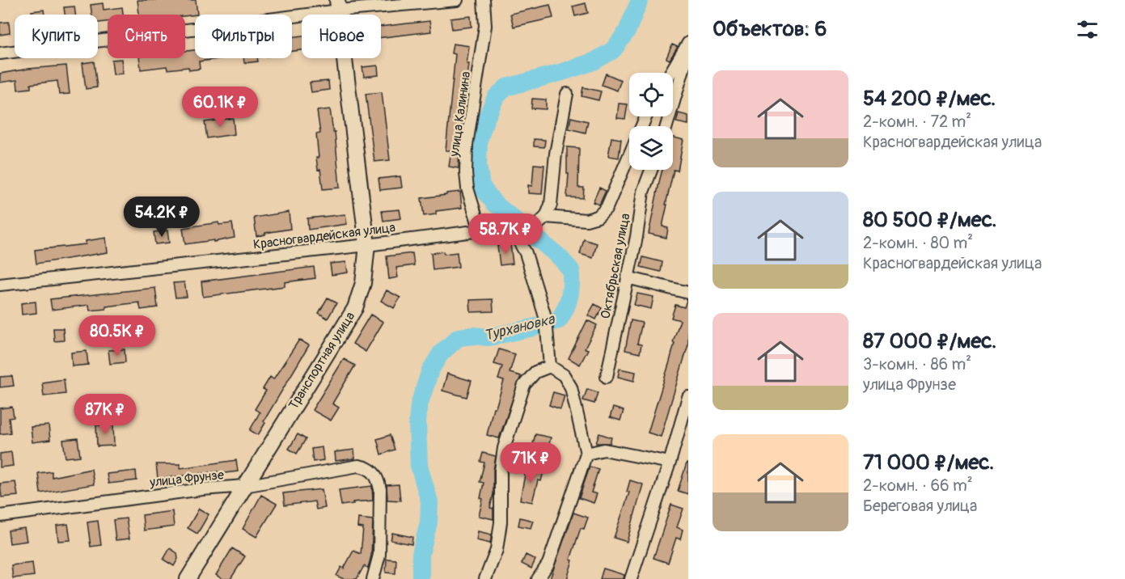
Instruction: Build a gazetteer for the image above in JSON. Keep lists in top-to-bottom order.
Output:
{
  "streets": {
    "main road": ["Транспортная улица"],
    "street": [
      "улица Калинина",
      "Красногвардейская улица",
      "Октябрьская улица",
      "улица Фрунзе"
    ]
  },
  "crossings": [
    ["улица Калинина", "Красногвардейская улица"],
    ["Красногвардейская улица", "Транспортная улица"],
    ["Транспортная улица", "улица Фрунзе"]
  ],
  "water": ["Турхановка"],
  "page": {
    "heading": "Объектов: 6",
    "chip": [
      "Купить",
      "Снять",
      "Фильтры",
      "Новое"
    ],
    "list": [
      {
        "name": "54 200 ₽/мес.",
        "note": "2-комн. · 72 m² · Красногвардейская улица"
      },
      {
        "name": "80 500 ₽/мес.",
        "note": "2-комн. · 80 m² · Красногвардейская улица"
      },
      {
        "name": "87 000 ₽/мес.",
        "note": "3-комн. · 86 m² · улица Фрунзе"
      },
      {
        "name": "71 000 ₽/мес.",
        "note": "2-комн. · 66 m² · Береговая улица"
      }
    ],
    "price": [
      "60.1K ₽",
      "54.2K ₽",
      "58.7K ₽",
      "80.5K ₽",
      "87K ₽",
      "71K ₽"
    ]
  }
}
